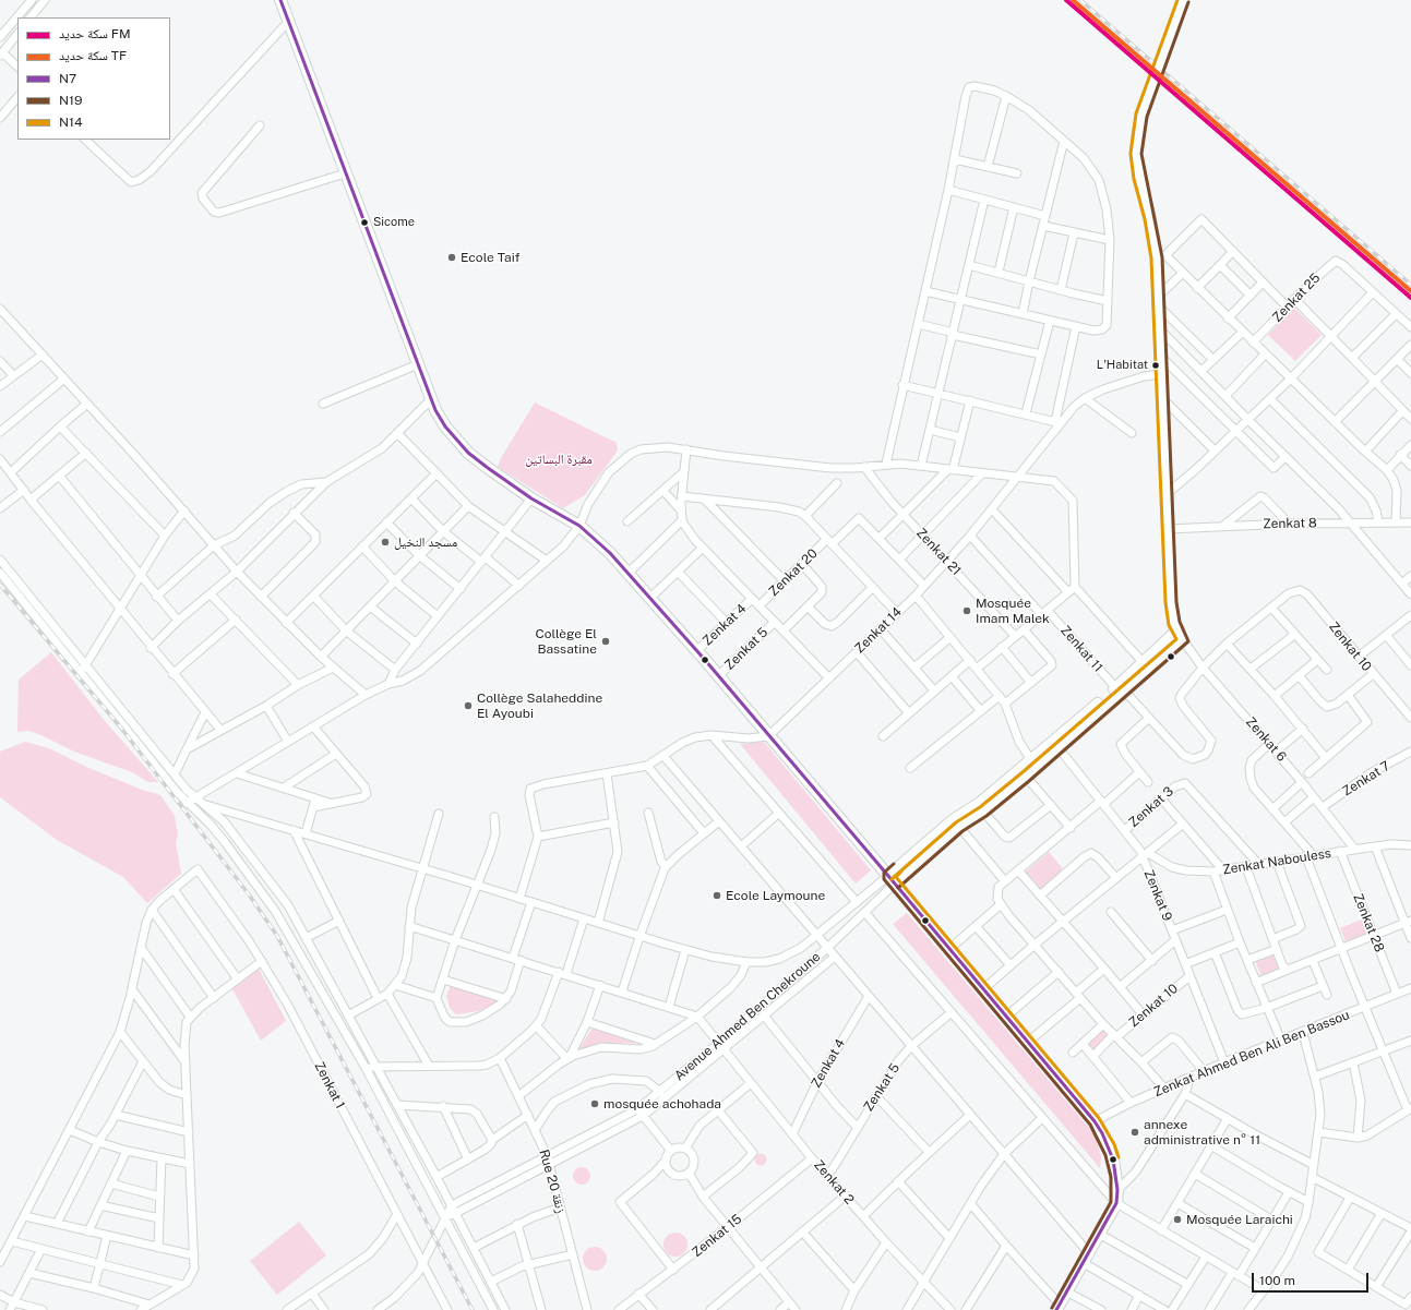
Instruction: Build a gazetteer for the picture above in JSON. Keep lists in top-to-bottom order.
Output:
{
  "streets": {
    "main road": ["Avenue Ahmed Ben Chekroune"],
    "street": [
      "Zenkat 25",
      "Zenkat 8",
      "Zenkat 21",
      "Zenkat 20",
      "Zenkat 4",
      "Zenkat 14",
      "Zenkat 10",
      "Zenkat 5",
      "Zenkat 11",
      "Zenkat 6",
      "Zenkat 7",
      "Zenkat 3",
      "Zenkat Nabouless",
      "Zenkat 9",
      "Zenkat 28",
      "Zenkat Ahmed Ben Ali Ben Bassou",
      "Zenkat 1",
      "Rue 20 زنقة",
      "Zenkat 2",
      "Zenkat 15"
    ]
  },
  "crossings": [
    ["Zenkat 21", "Zenkat 14"],
    ["Zenkat 4", "Zenkat 2"],
    ["Zenkat 14", "Zenkat 11"],
    ["Zenkat 10", "Zenkat 9"],
    ["Zenkat 5", "Zenkat 2"],
    ["Zenkat 11", "Zenkat 6"],
    ["Zenkat 11", "Avenue Ahmed Ben Chekroune"],
    ["Zenkat 6", "Zenkat 7"],
    ["Zenkat 6", "Zenkat Nabouless"],
    ["Zenkat 6", "Avenue Ahmed Ben Chekroune"],
    ["Zenkat 3", "Zenkat Nabouless"],
    ["Zenkat 3", "Zenkat 9"],
    ["Zenkat Nabouless", "Zenkat 9"],
    ["Zenkat Nabouless", "Zenkat 28"],
    ["Zenkat 9", "Avenue Ahmed Ben Chekroune"],
    ["Zenkat 9", "Zenkat Ahmed Ben Ali Ben Bassou"],
    ["Zenkat 28", "Zenkat Ahmed Ben Ali Ben Bassou"],
    ["Avenue Ahmed Ben Chekroune", "Rue 20 زنقة"],
    ["Avenue Ahmed Ben Chekroune", "Zenkat 2"],
    ["Zenkat 2", "Zenkat 15"]
  ],
  "parks": ["مقبرة البساتين"],
  "places": [
    "Sicome",
    "Ecole Taif",
    "L'Habitat",
    "مسجد النخيل",
    "Mosquée Imam Malek",
    "Collège El Bassatine",
    "Collège Salaheddine El Ayoubi",
    "Ecole Laymoune",
    "mosquée achohada",
    "annexe administrative n° 11",
    "Mosquée Laraichi"
  ],
  "lines": [
    "rail line FM",
    "rail line TF",
    "transit line N7",
    "transit line N14",
    "transit line N19"
  ],
  "legend": [
    "سكة حديد FM",
    "سكة حديد TF",
    "N7",
    "N19",
    "N14"
  ],
  "scale_bar": "100 m"
}
